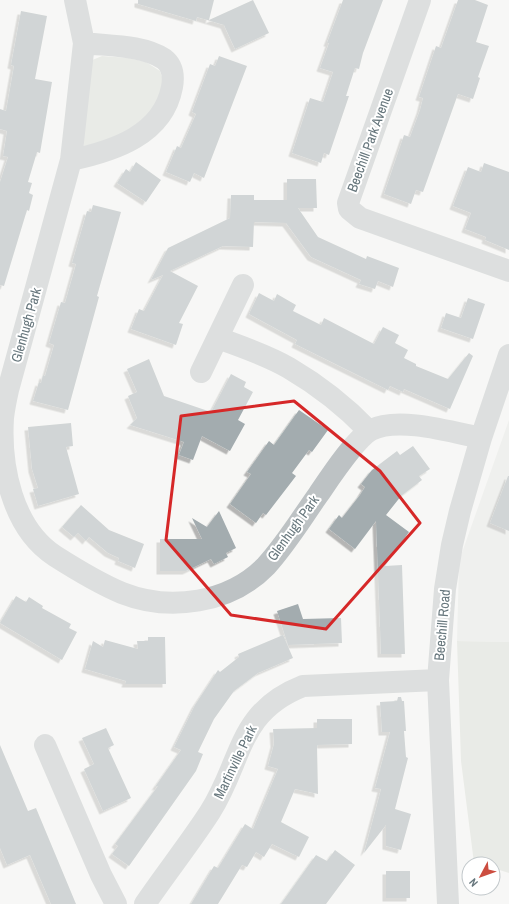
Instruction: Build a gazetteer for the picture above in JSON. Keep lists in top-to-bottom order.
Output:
{
  "streets": {
    "street": [
      "Beechill Park Avenue",
      "Glenhugh Park",
      "Beechill Road",
      "Martinville Park"
    ]
  },
  "crossings": [
    ["Beechill Road", "Martinville Park"]
  ],
  "north": "bottom left"
}
